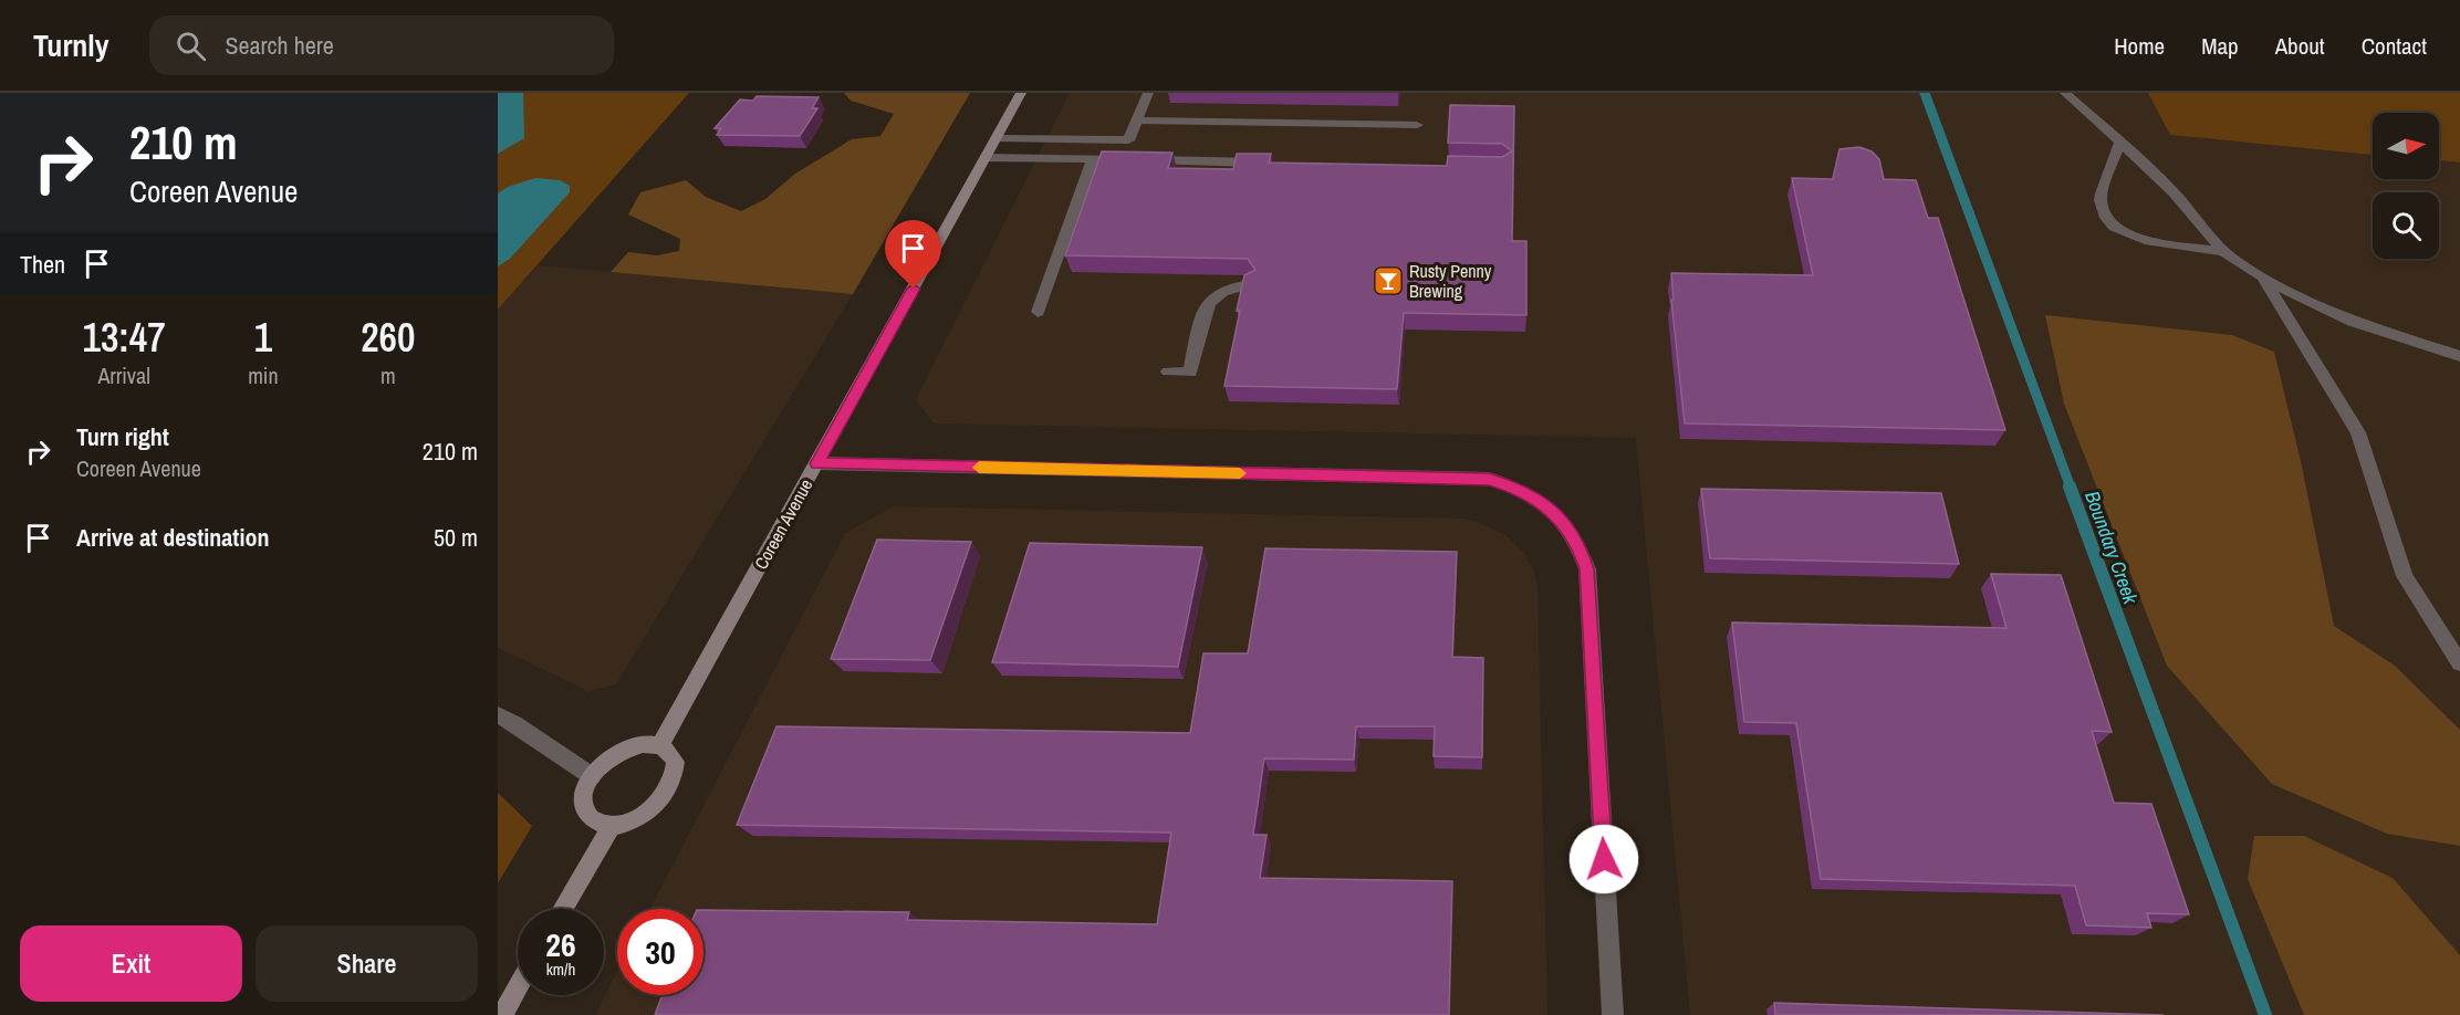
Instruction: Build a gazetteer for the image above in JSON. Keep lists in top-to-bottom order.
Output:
{
  "streets": {
    "street": ["Coreen Avenue"]
  },
  "water": ["Boundary Creek"],
  "places": {
    "bar": ["Rusty Penny Brewing"]
  },
  "north": "right",
  "page": {
    "header": "Turnly",
    "search": "Search here",
    "nav": [
      "Home",
      "Map",
      "About",
      "Contact"
    ],
    "turn": ["210 m", "Coreen Avenue"],
    "then": "Then",
    "eta": [
      "13:47",
      "Arrival",
      "1",
      "min",
      "260",
      "m"
    ],
    "list": [
      {
        "name": "Turn right",
        "note": "Coreen Avenue",
        "value": "210 m"
      },
      {
        "name": "Arrive at destination",
        "value": "50 m"
      }
    ],
    "speed": "26 km/h",
    "limit": "30",
    "buttons": ["Exit", "Share"]
  }
}
